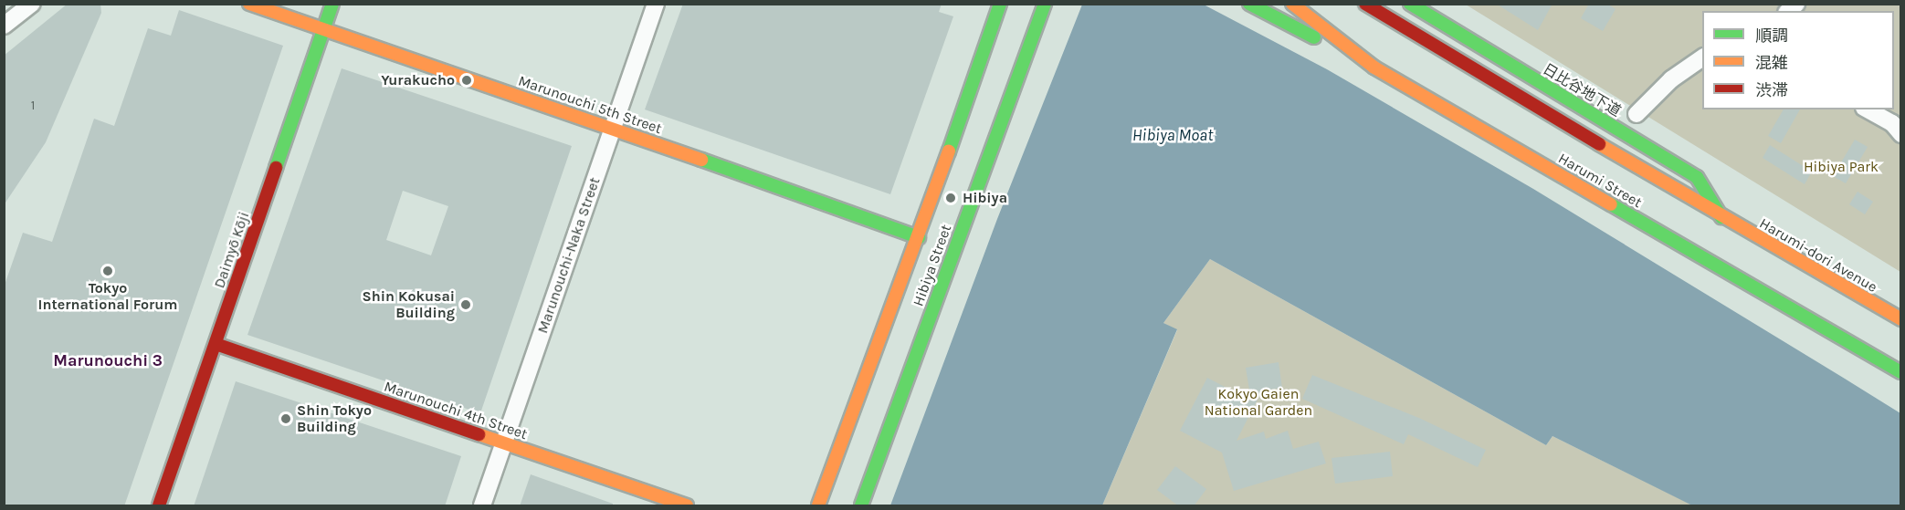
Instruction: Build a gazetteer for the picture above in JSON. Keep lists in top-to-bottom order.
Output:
{
  "streets": {
    "main road": [
      "日比谷地下道",
      "Marunouchi 5th Street",
      "Harumi Street",
      "Daimyō Kōji",
      "Harumi-dori Avenue",
      "Hibiya Street",
      "Marunouchi 4th Street"
    ],
    "street": ["Marunouchi-Naka Street"]
  },
  "crossings": [
    ["日比谷地下道", "Harumi Street"],
    ["日比谷地下道", "Harumi-dori Avenue"],
    ["Marunouchi 5th Street", "Daimyō Kōji"],
    ["Marunouchi 5th Street", "Marunouchi-Naka Street"],
    ["Marunouchi 5th Street", "Hibiya Street"],
    ["Harumi Street", "Harumi-dori Avenue"],
    ["Daimyō Kōji", "Marunouchi 4th Street"],
    ["Marunouchi-Naka Street", "Marunouchi 4th Street"]
  ],
  "districts": ["Marunouchi 3"],
  "water": ["Hibiya Moat"],
  "parks": ["Hibiya Park", "Kokyo Gaien National Garden"],
  "places": [
    "Yurakucho",
    "Hibiya",
    "Tokyo International Forum",
    "Shin Kokusai Building",
    "Shin Tokyo Building"
  ],
  "house_numbers": ["1"],
  "legend": ["順調", "混雑", "渋滞"]
}
